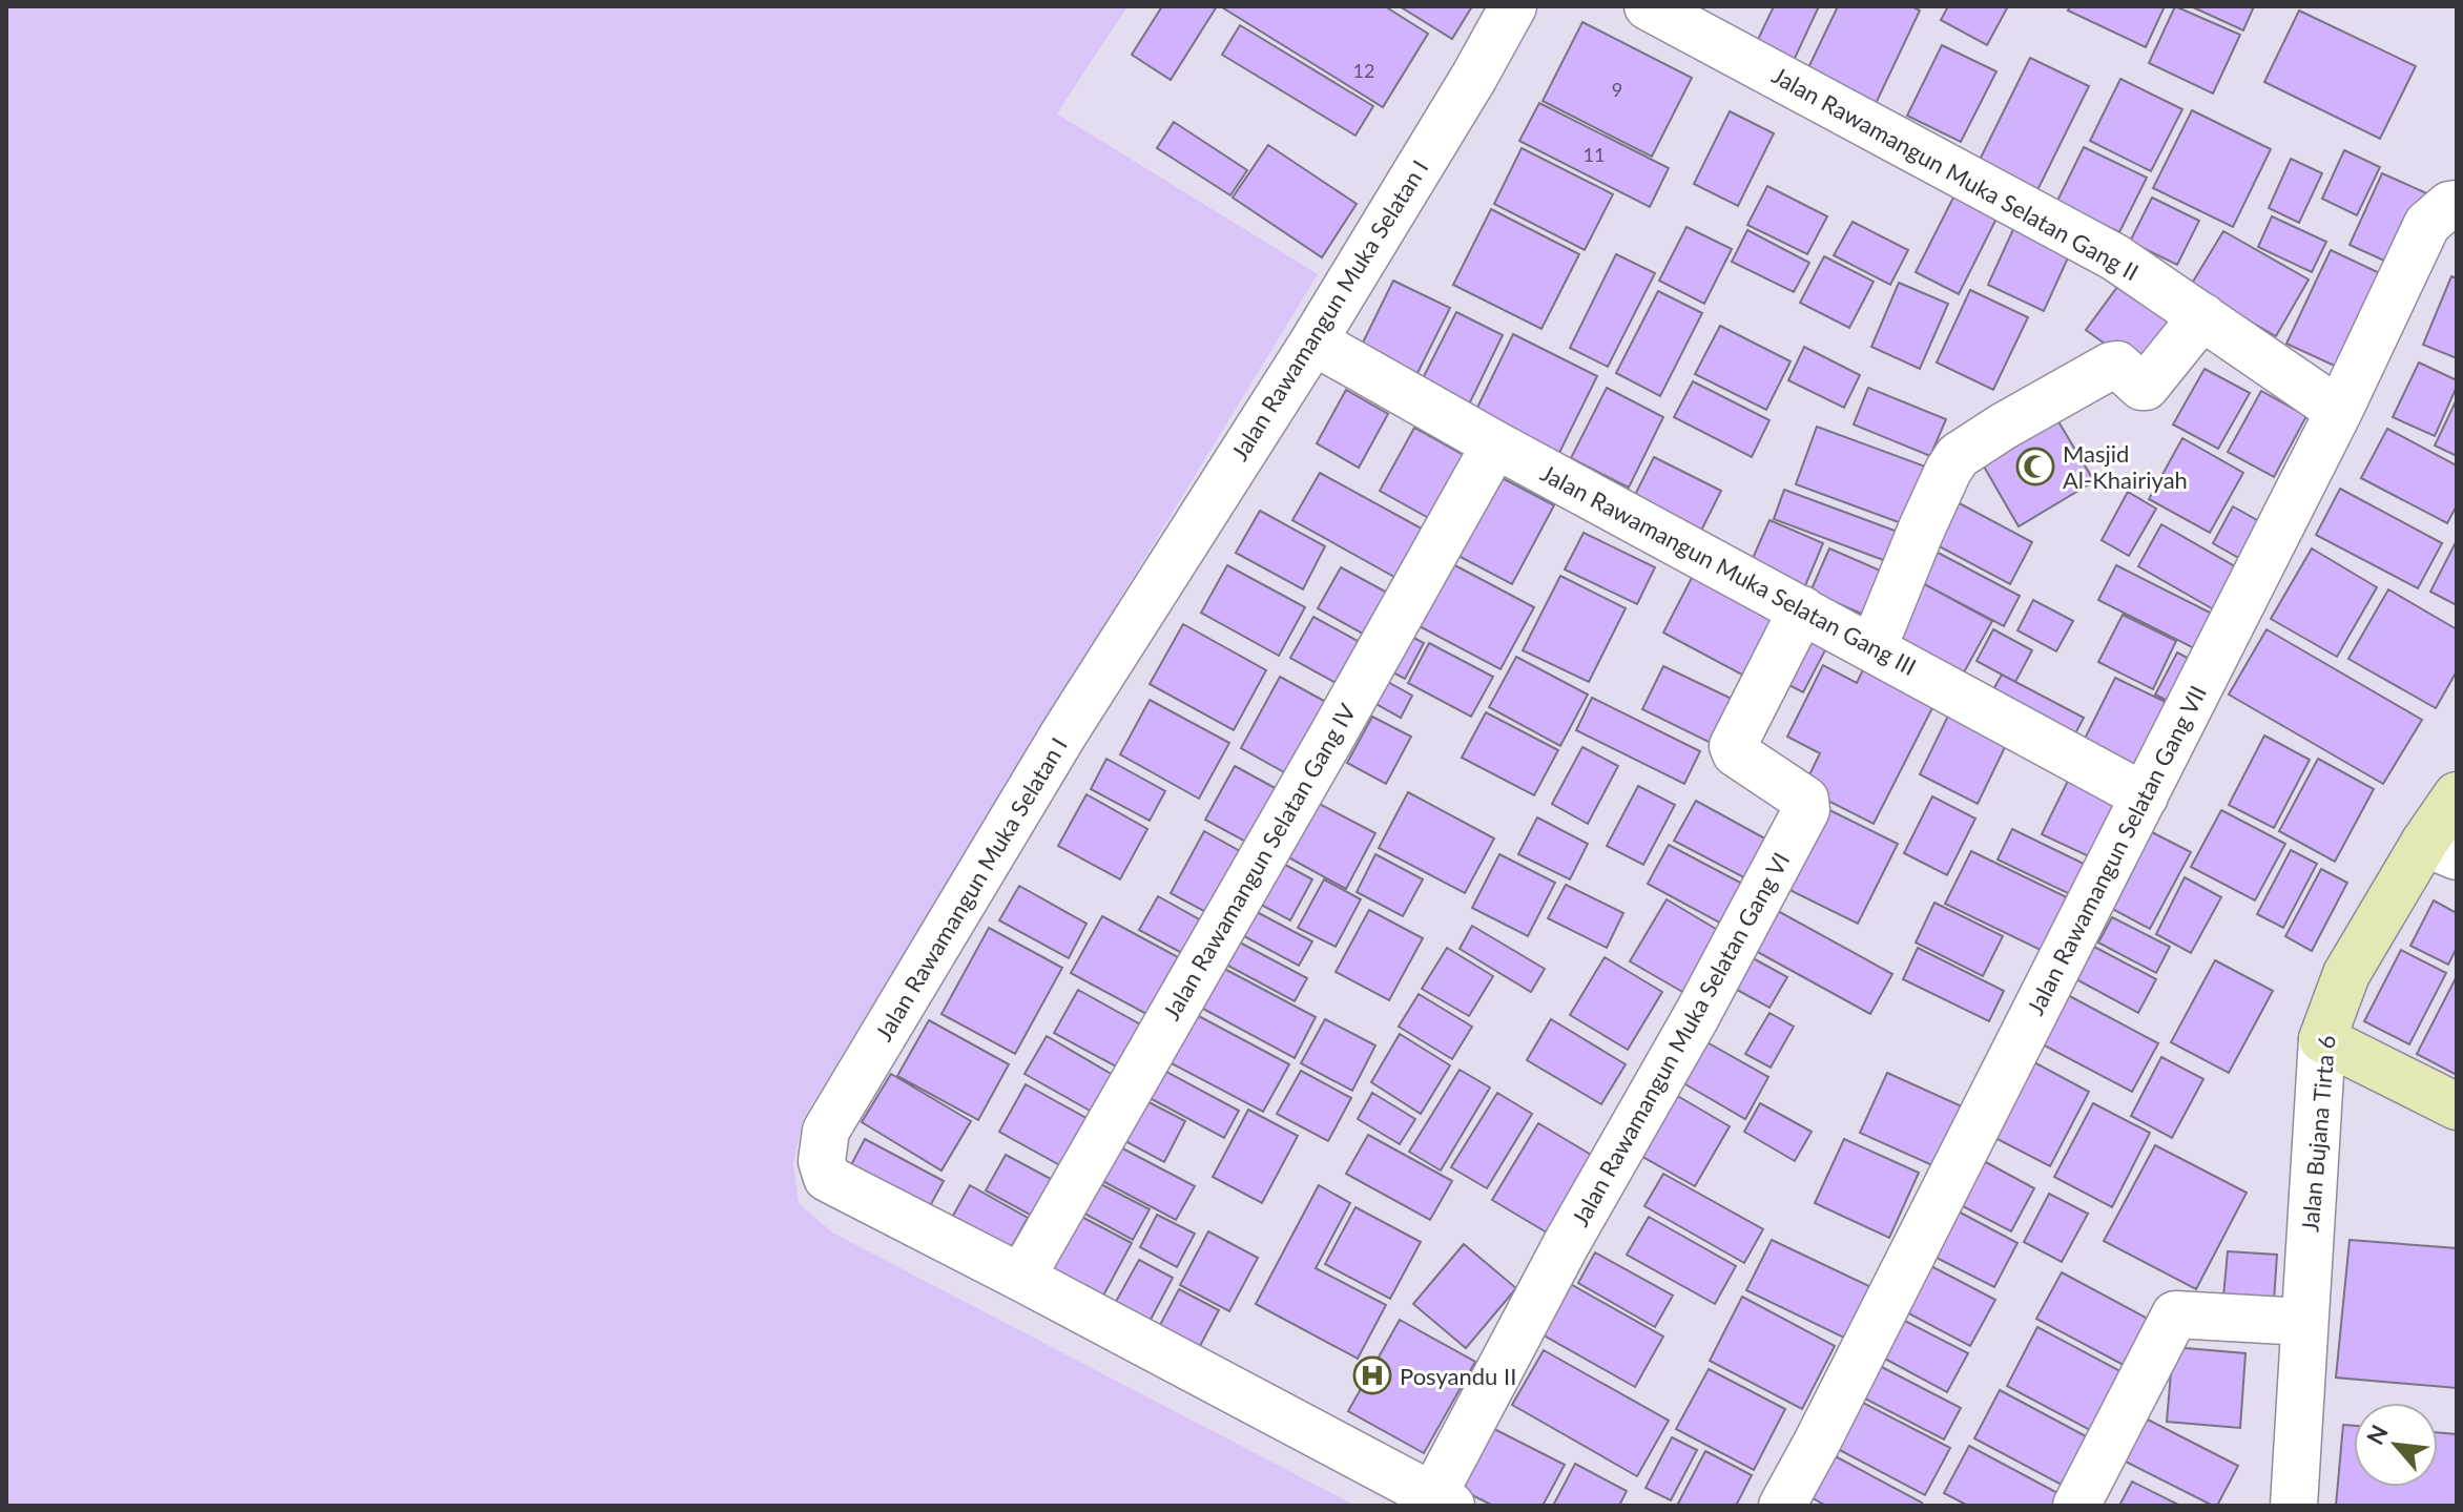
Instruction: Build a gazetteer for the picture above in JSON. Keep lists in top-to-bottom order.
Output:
{
  "streets": {
    "street": [
      "Jalan Rawamangun Muka Selatan Gang II",
      "Jalan Rawamangun Muka Selatan I",
      "Jalan Rawamangun Muka Selatan Gang III",
      "Jalan Rawamangun Selatan Gang VII",
      "Jalan Rawamangun Selatan Gang IV",
      "Jalan Rawamangun Muka Selatan Gang VI",
      "Jalan Bujana Tirta 6"
    ]
  },
  "crossings": [
    ["Jalan Rawamangun Muka Selatan Gang II", "Jalan Rawamangun Selatan Gang VII"],
    ["Jalan Rawamangun Muka Selatan I", "Jalan Rawamangun Muka Selatan Gang III"],
    ["Jalan Rawamangun Muka Selatan I", "Jalan Rawamangun Selatan Gang IV"],
    ["Jalan Rawamangun Muka Selatan I", "Jalan Rawamangun Muka Selatan Gang VI"],
    ["Jalan Rawamangun Muka Selatan Gang III", "Jalan Rawamangun Selatan Gang VII"],
    ["Jalan Rawamangun Muka Selatan Gang III", "Jalan Rawamangun Selatan Gang IV"],
    ["Jalan Rawamangun Muka Selatan Gang III", "Jalan Rawamangun Muka Selatan Gang VI"]
  ],
  "places": {
    "mosque": ["Masjid Al-Khairiyah"],
    "hospital": ["Posyandu II"]
  },
  "house_numbers": ["12", "9", "11"],
  "north": "top left"
}
